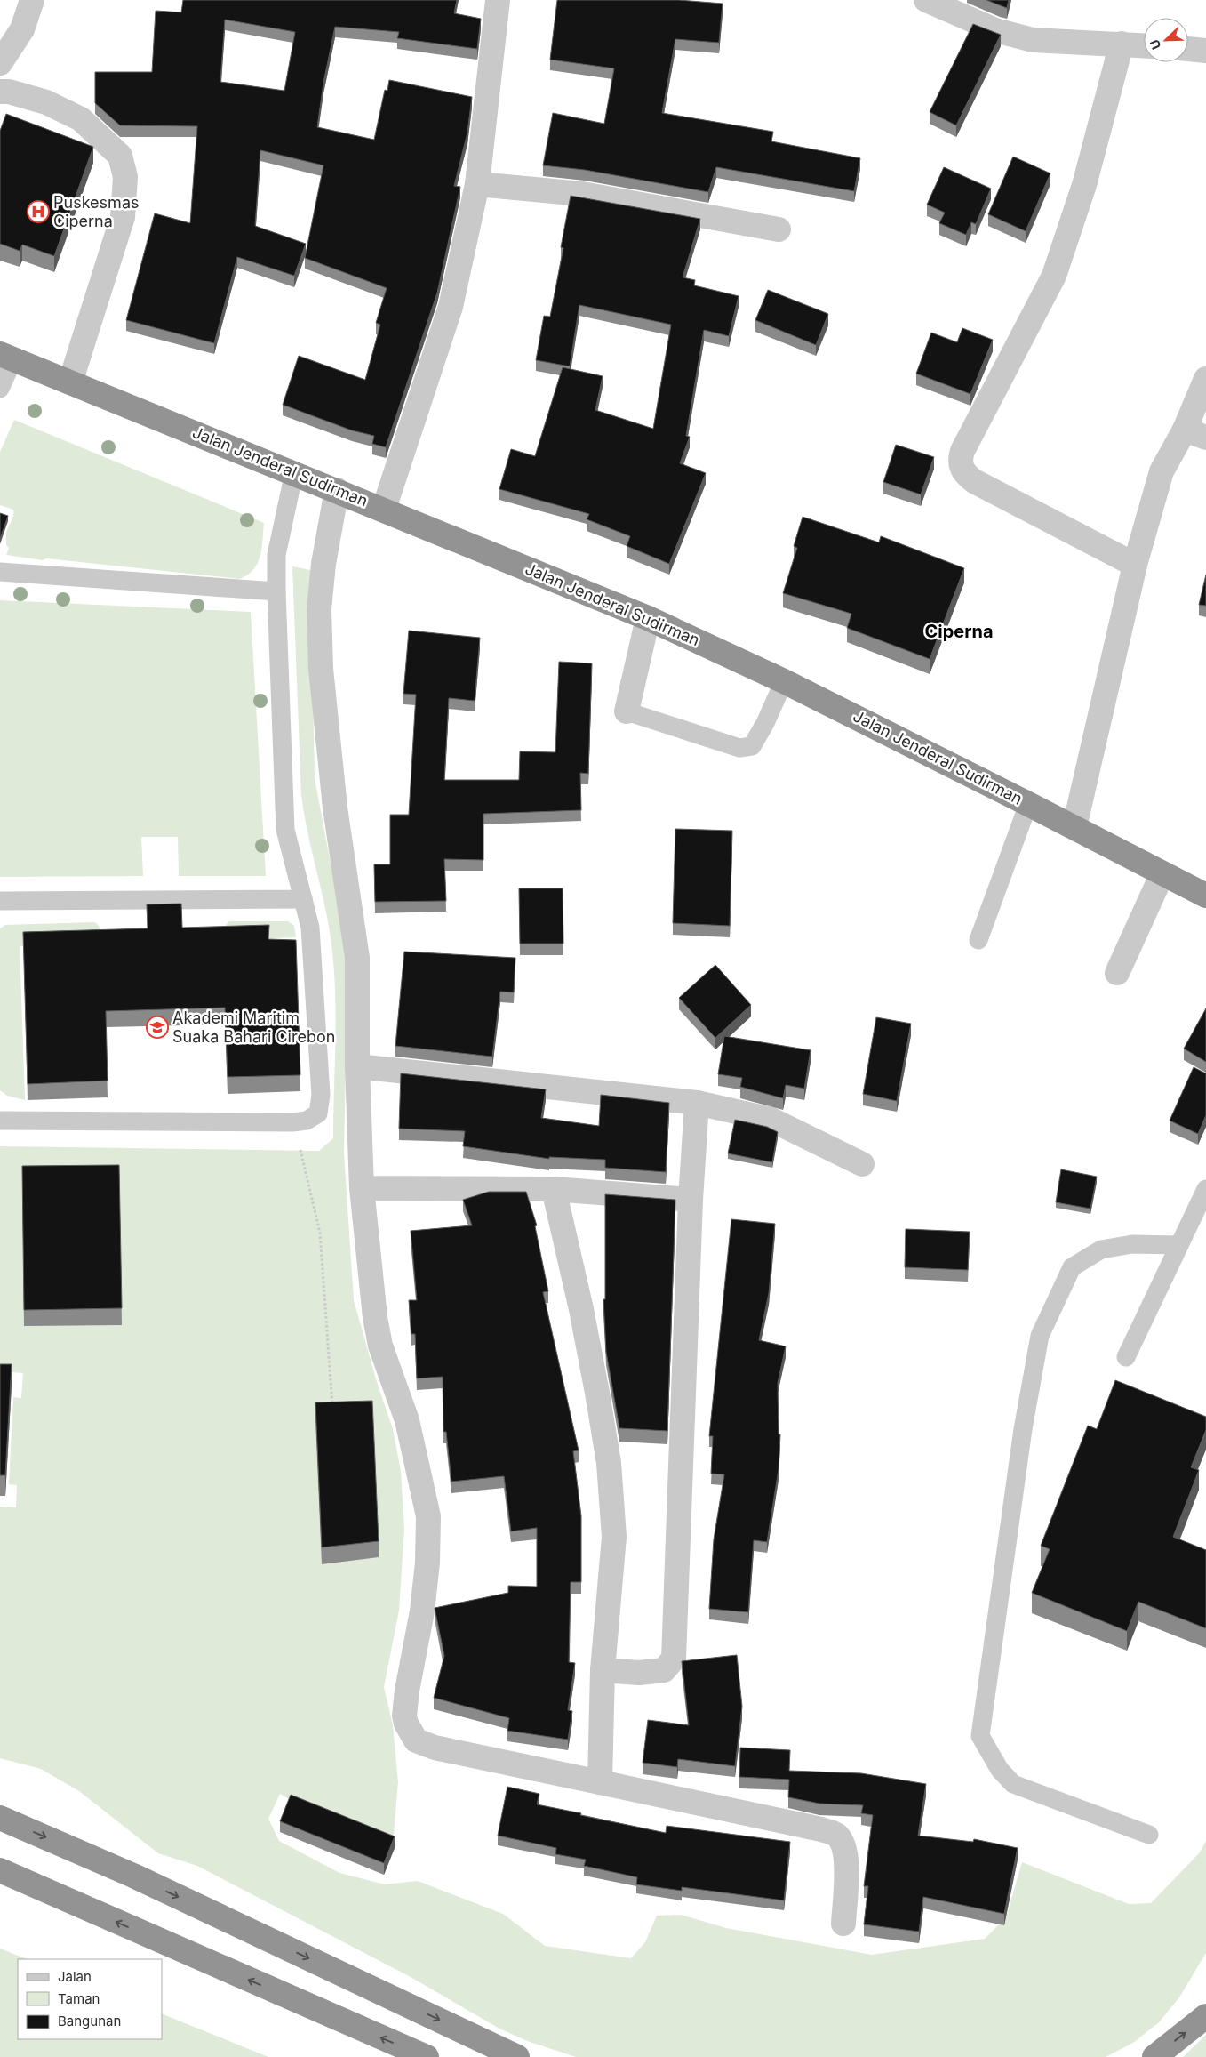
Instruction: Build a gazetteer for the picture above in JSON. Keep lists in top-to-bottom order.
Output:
{
  "streets": {
    "highway": ["Jalan Jenderal Sudirman"]
  },
  "districts": ["Ciperna"],
  "places": {
    "hospital": ["Puskesmas Ciperna"],
    "school or university": ["Akademi Maritim Suaka Bahari Cirebon"]
  },
  "legend": ["Jalan", "Taman", "Bangunan"],
  "north": "bottom left"
}
